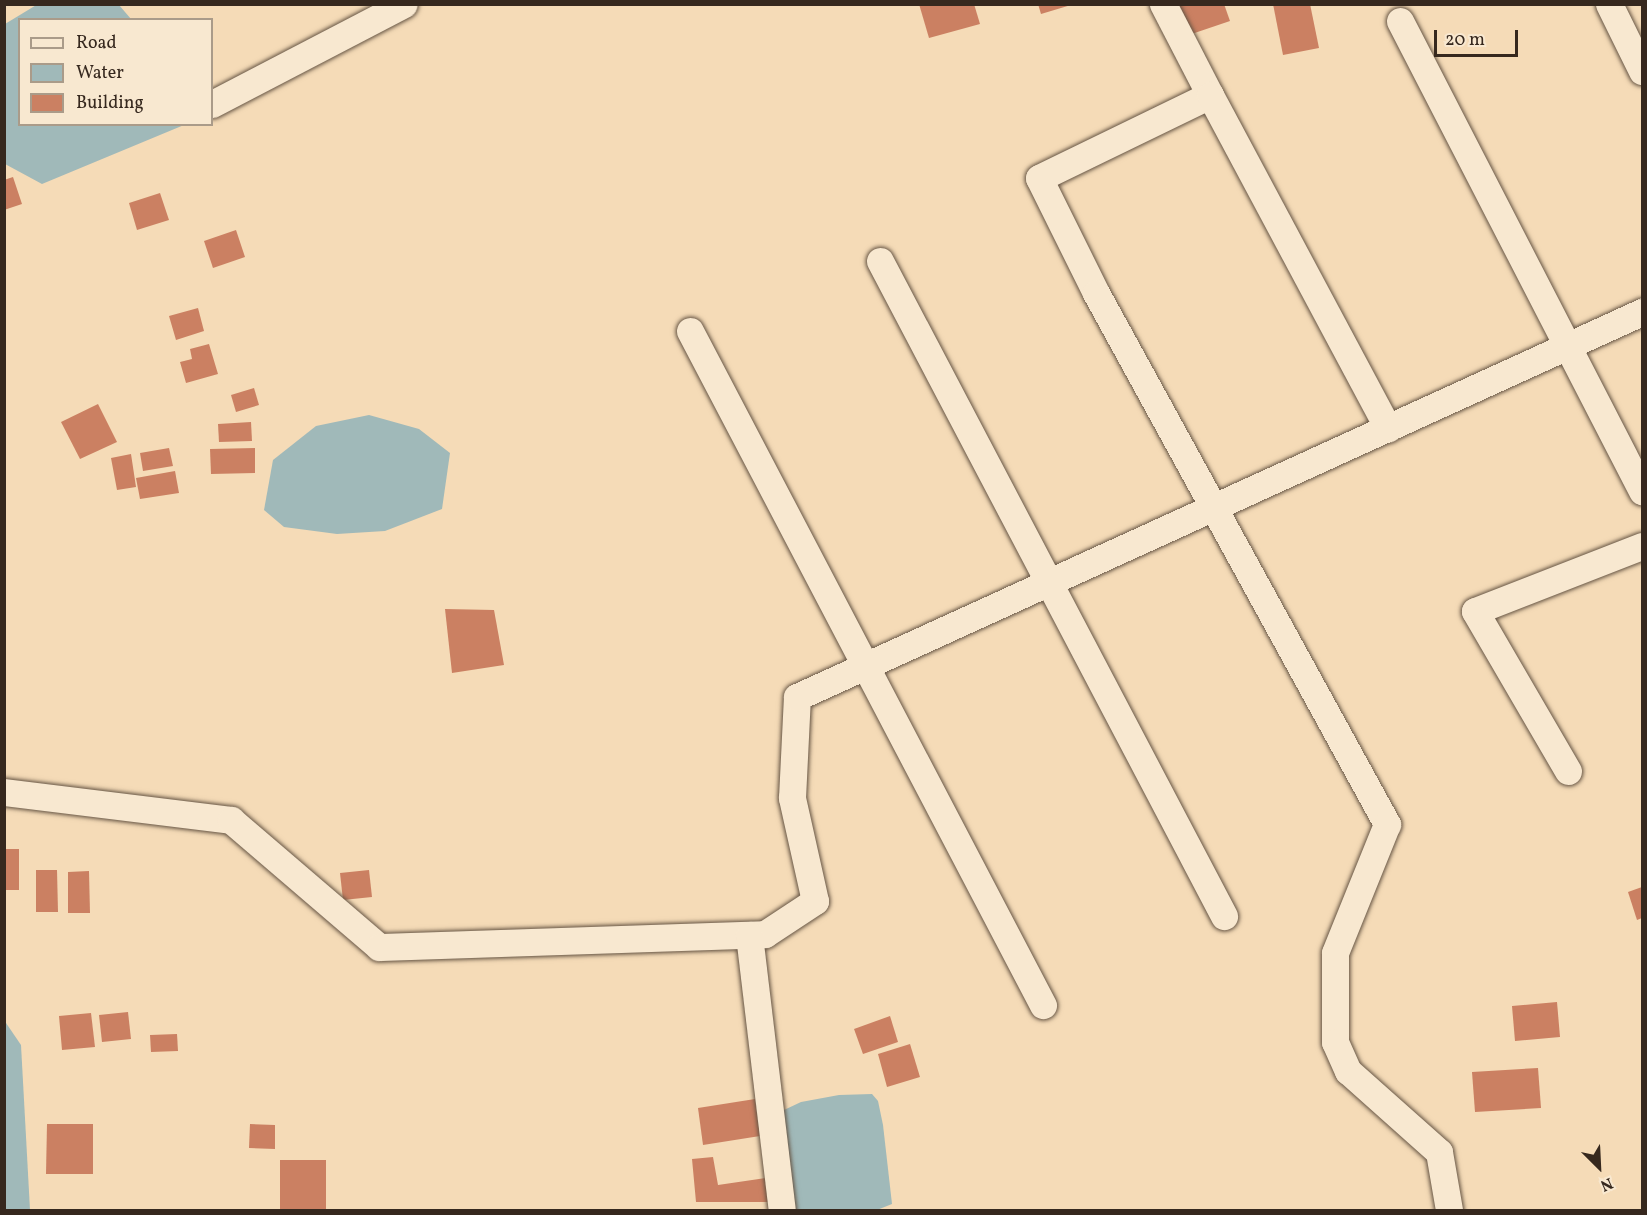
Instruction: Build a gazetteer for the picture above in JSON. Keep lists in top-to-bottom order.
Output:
{
  "legend": ["Road", "Water", "Building"],
  "scale_bar": "20 m",
  "north": "bottom right"
}
